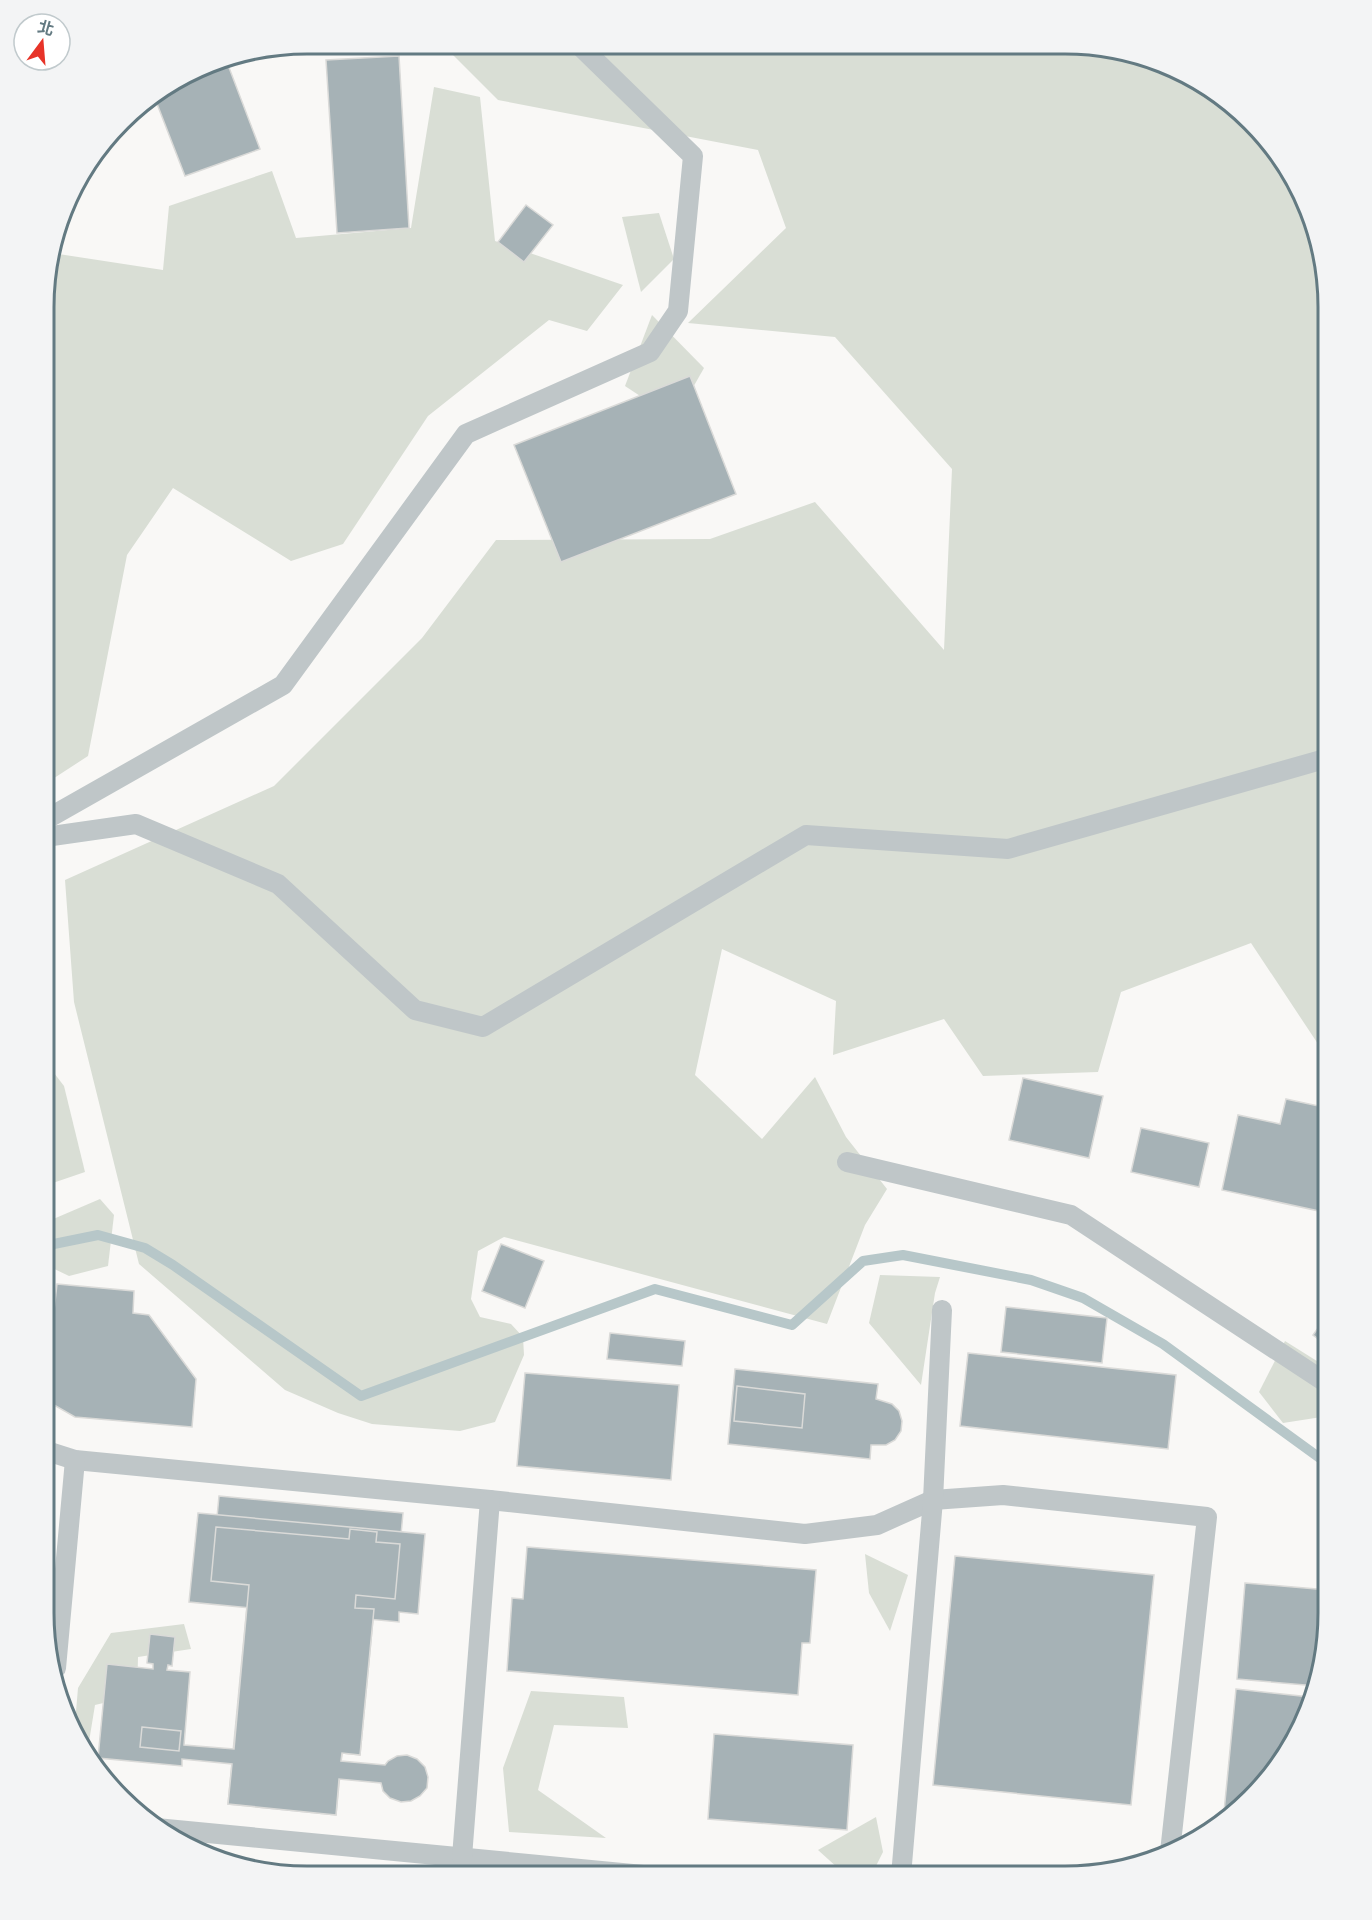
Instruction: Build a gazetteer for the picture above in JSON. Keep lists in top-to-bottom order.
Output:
{
  "north": "top"
}
